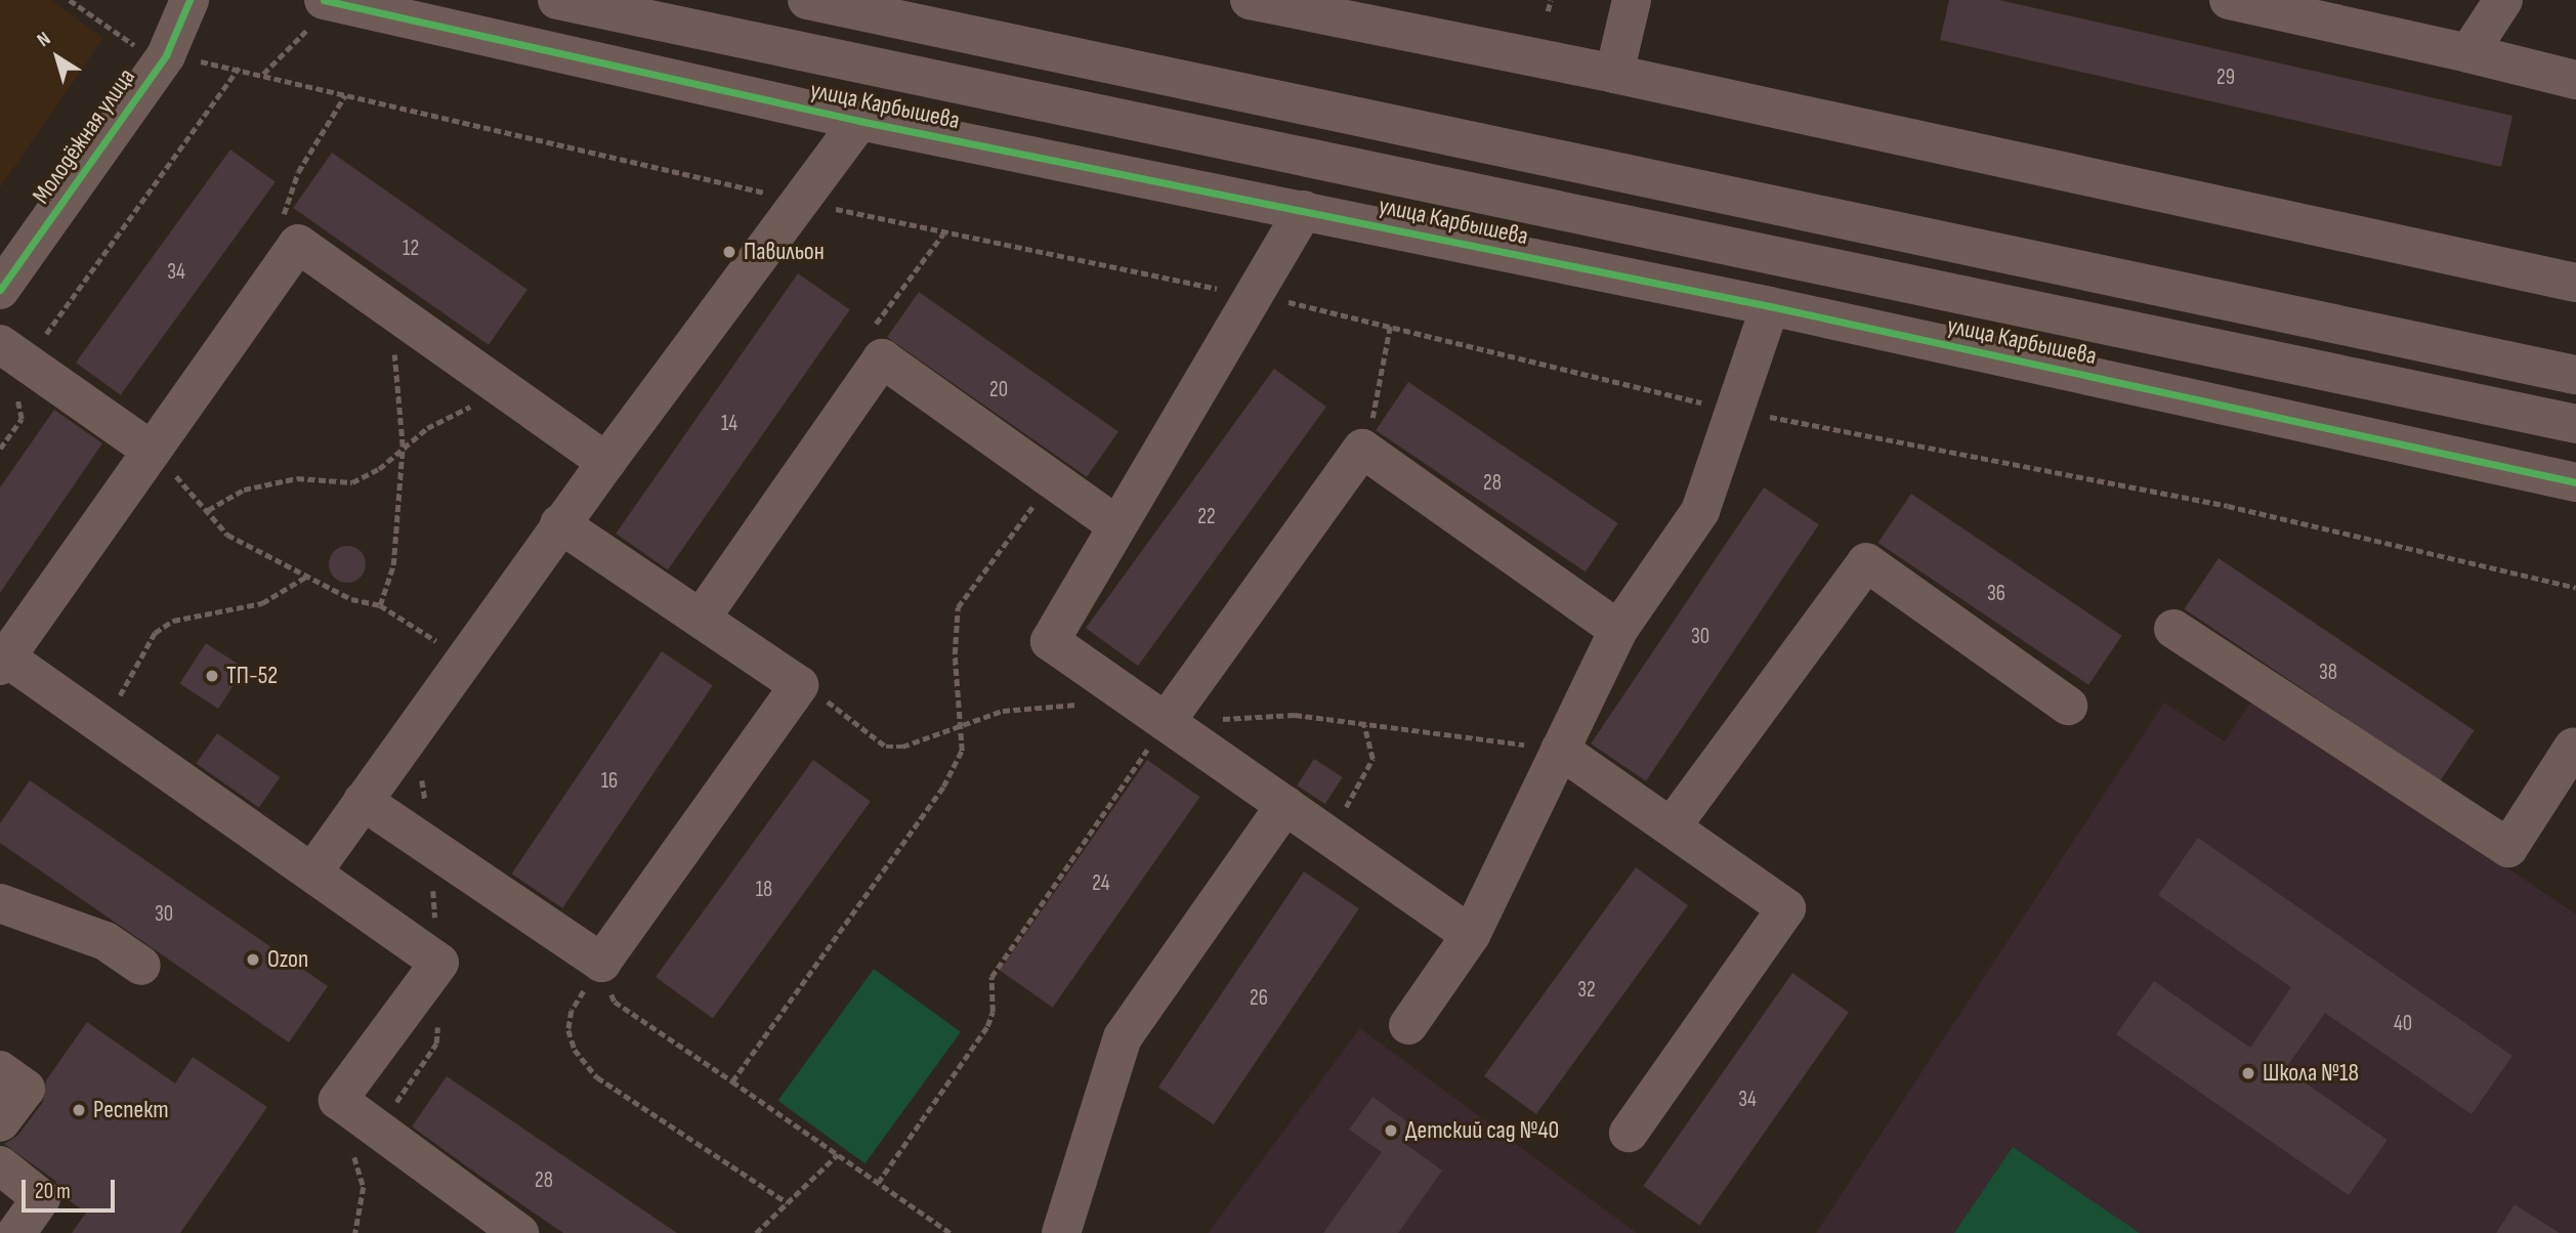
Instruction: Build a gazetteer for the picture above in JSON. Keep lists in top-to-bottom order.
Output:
{
  "streets": {
    "street": ["улица Карбышева", "Молодёжная улица"]
  },
  "places": [
    "Павильон",
    "ТП-52",
    "Ozon",
    "Школа №18",
    "Респект",
    "Детский сад №40"
  ],
  "house_numbers": [
    "29",
    "12",
    "34",
    "20",
    "14",
    "28",
    "22",
    "36",
    "30",
    "38",
    "16",
    "24",
    "18",
    "30",
    "32",
    "26",
    "40",
    "34",
    "28"
  ],
  "scale_bar": "20 m",
  "north": "top left"
}
